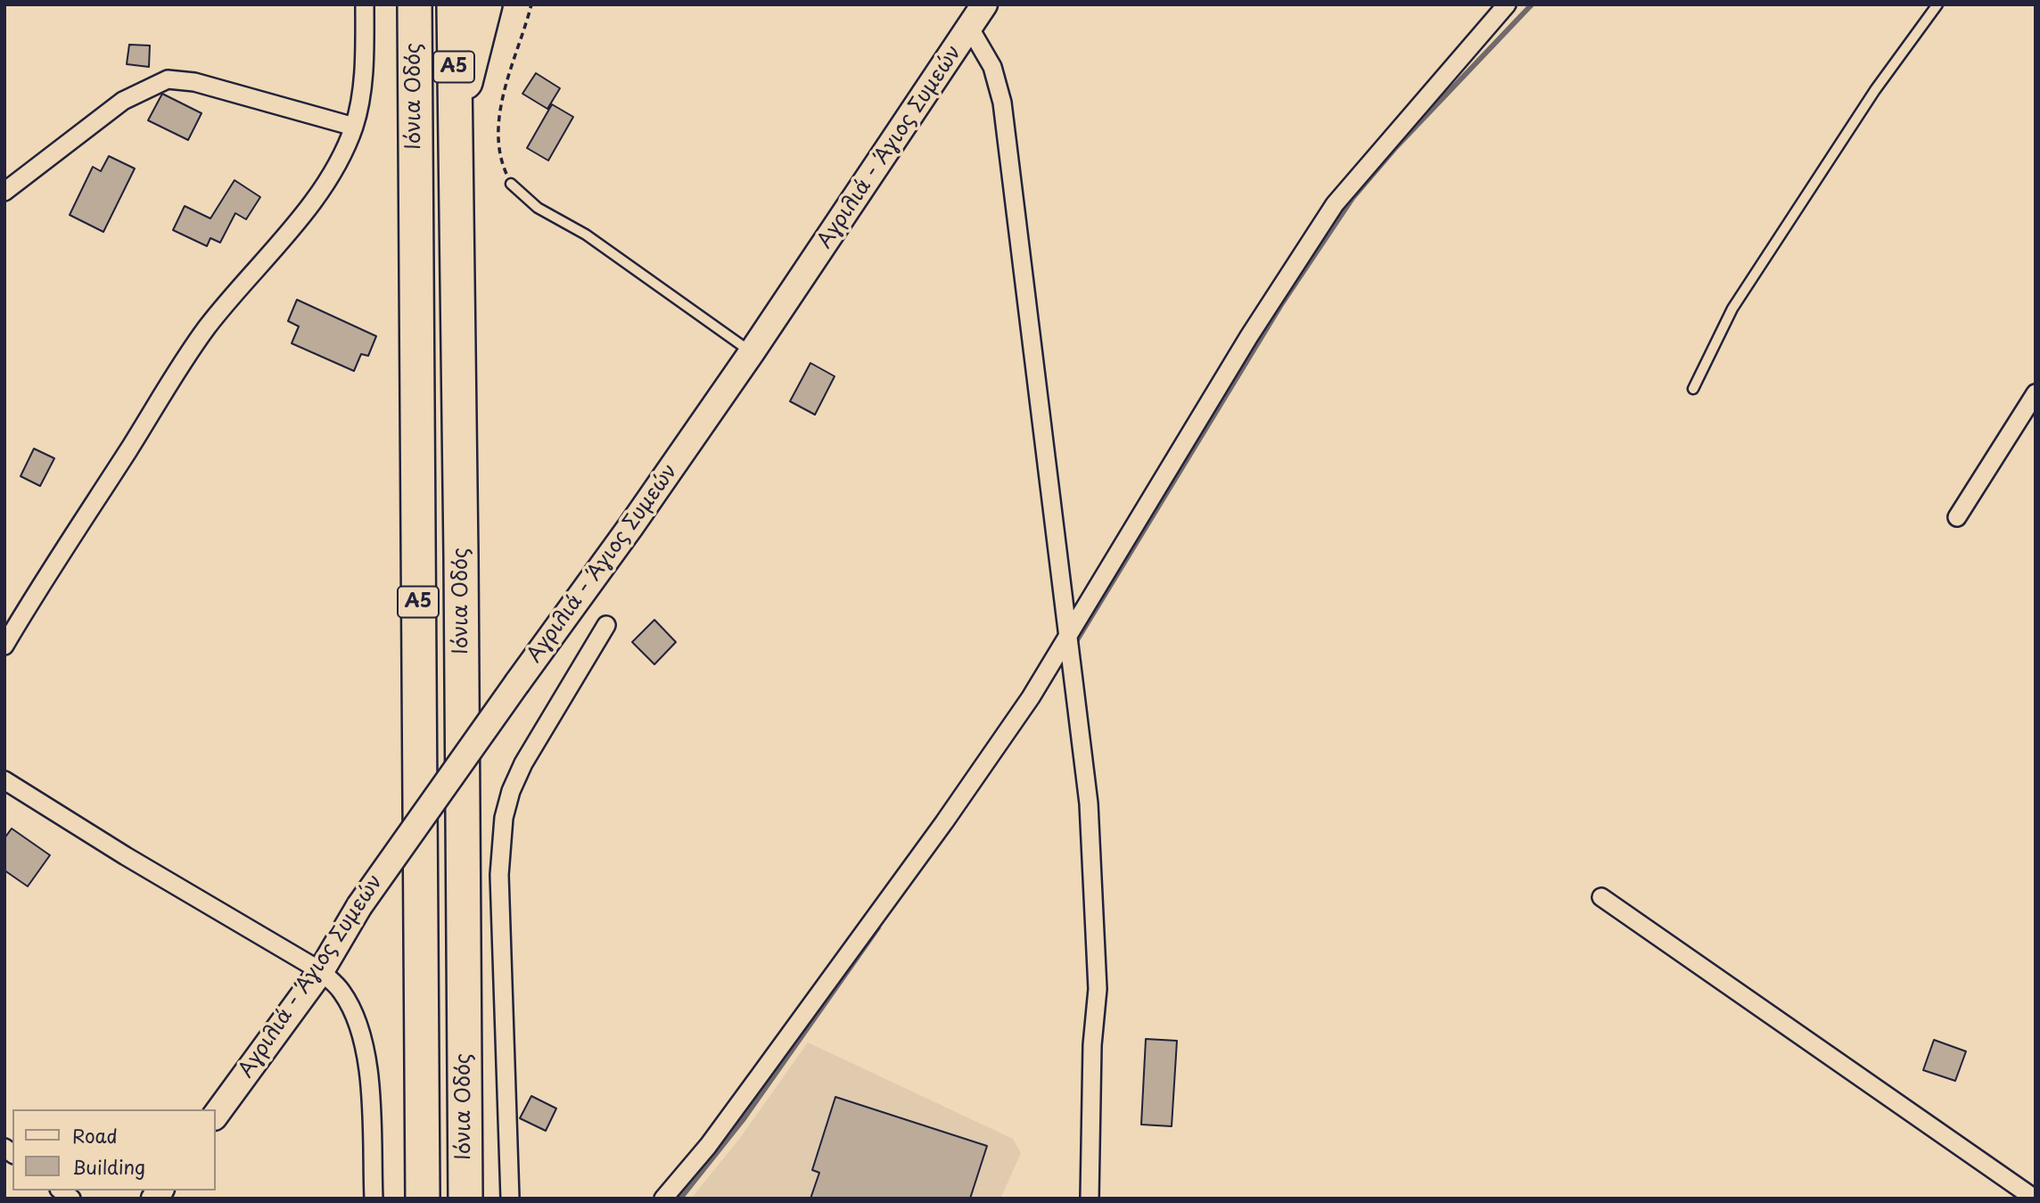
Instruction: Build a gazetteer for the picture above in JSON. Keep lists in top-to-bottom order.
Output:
{
  "streets": {
    "highway": ["Α5", "Ιόνια Οδός"],
    "main road": ["Αγριλιά - Άγιος Συμεών"]
  },
  "legend": ["Road", "Building"]
}
